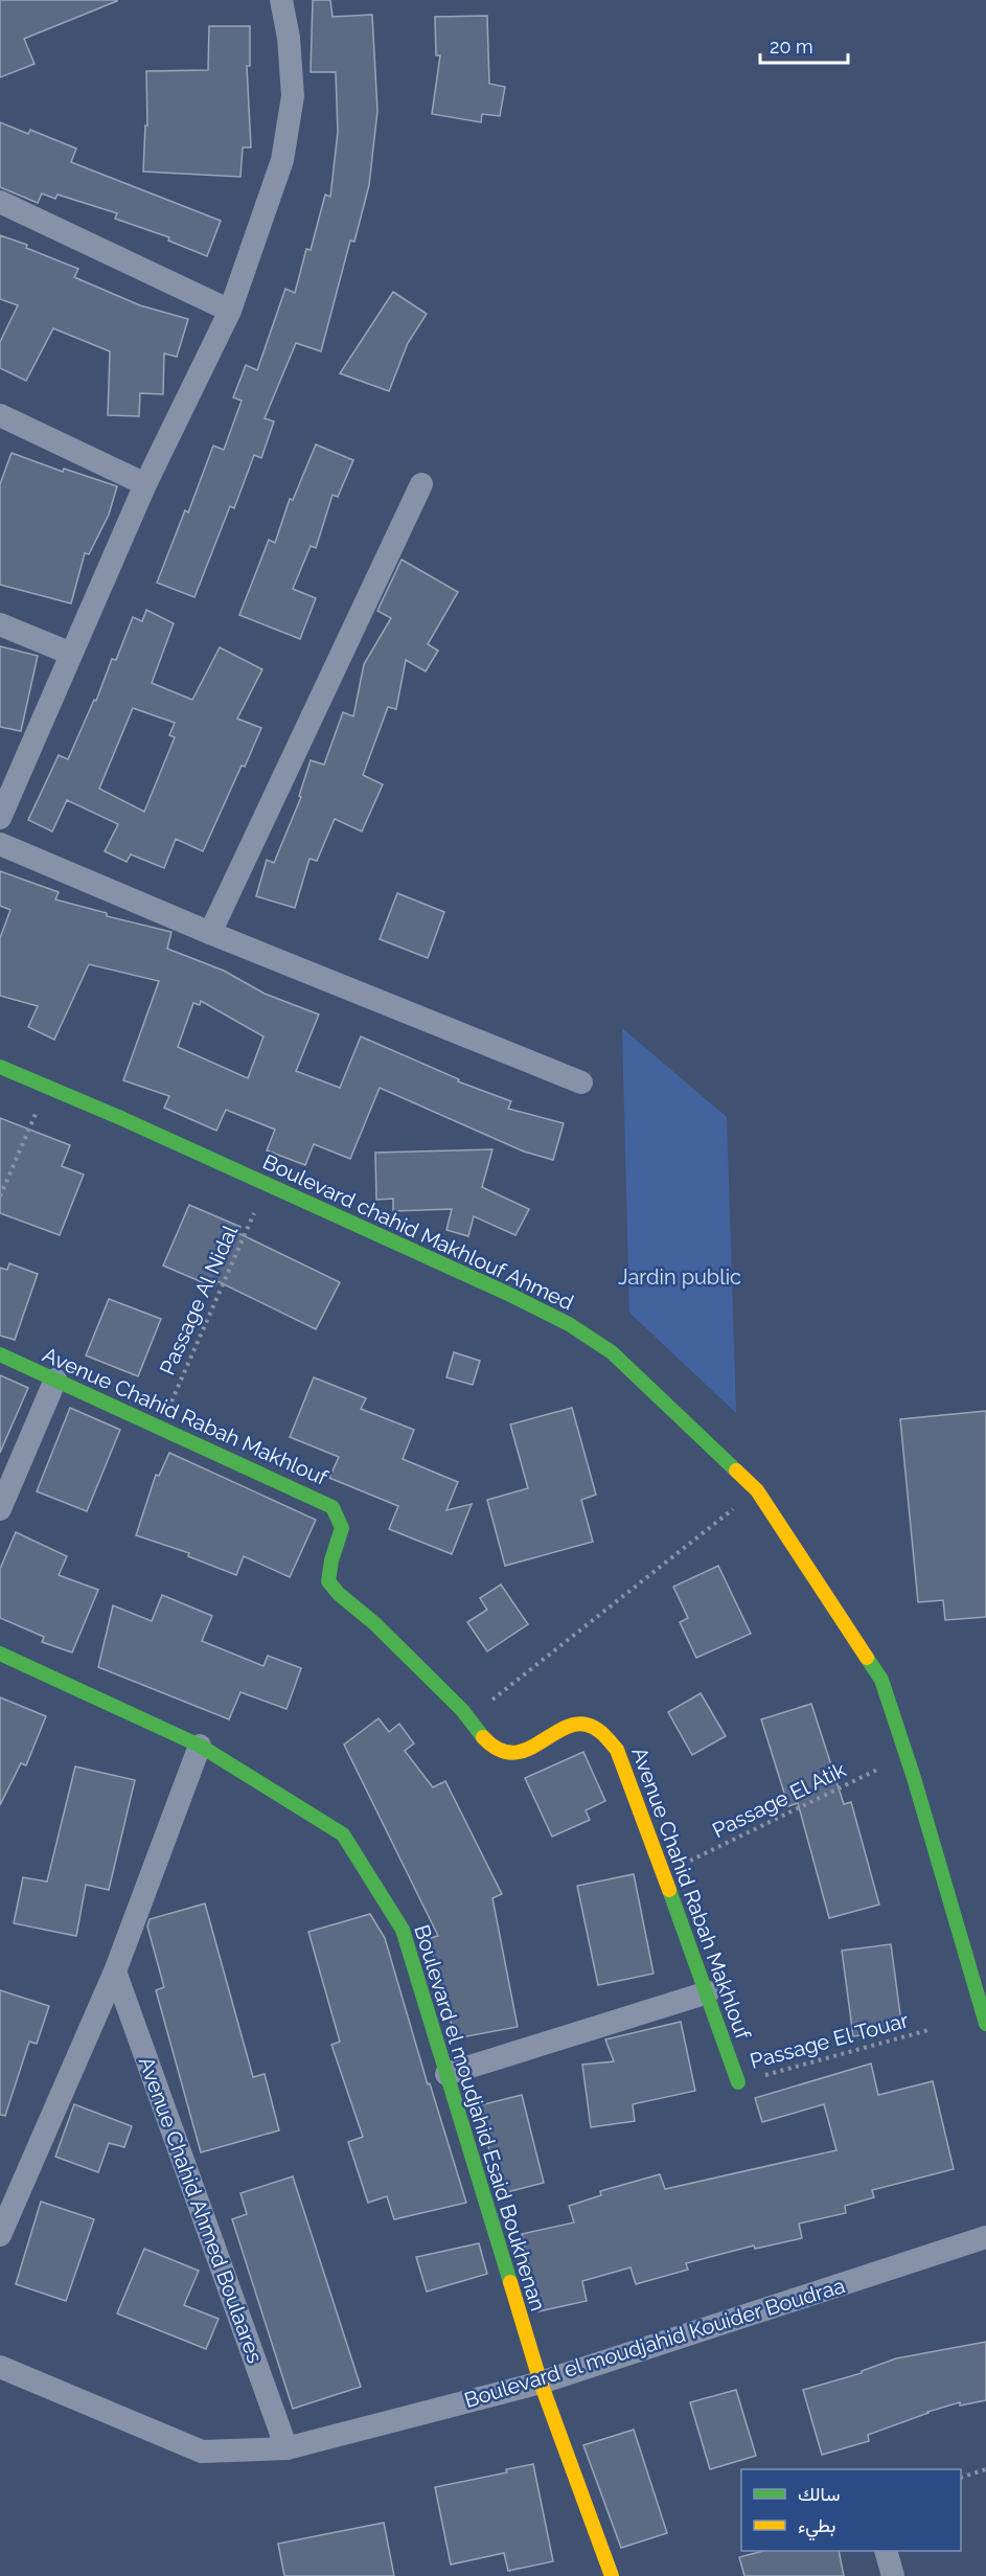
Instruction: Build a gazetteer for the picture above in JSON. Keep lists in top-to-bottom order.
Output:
{
  "streets": {
    "street": [
      "Boulevard chahid Makhlouf Ahmed",
      "Avenue Chahid Rabah Makhlouf",
      "Boulevard el moudjahid Esaid Boukhenan",
      "Avenue Chahid Ahmed Boulaares",
      "Boulevard el moudjahid Kouider Boudraa"
    ],
    "path": ["Passage Al Nidal", "Passage El Atik", "Passage El Touar"]
  },
  "crossings": [
    ["Boulevard chahid Makhlouf Ahmed", "Passage Al Nidal"],
    ["Boulevard chahid Makhlouf Ahmed", "Passage El Atik"],
    ["Passage Al Nidal", "Avenue Chahid Rabah Makhlouf"],
    ["Avenue Chahid Rabah Makhlouf", "Passage El Atik"],
    ["Avenue Chahid Rabah Makhlouf", "Passage El Touar"],
    ["Boulevard el moudjahid Esaid Boukhenan", "Boulevard el moudjahid Kouider Boudraa"],
    ["Avenue Chahid Ahmed Boulaares", "Boulevard el moudjahid Kouider Boudraa"]
  ],
  "parks": ["Jardin public"],
  "legend": ["سالك", "بطيء"],
  "scale_bar": "20 m"
}
